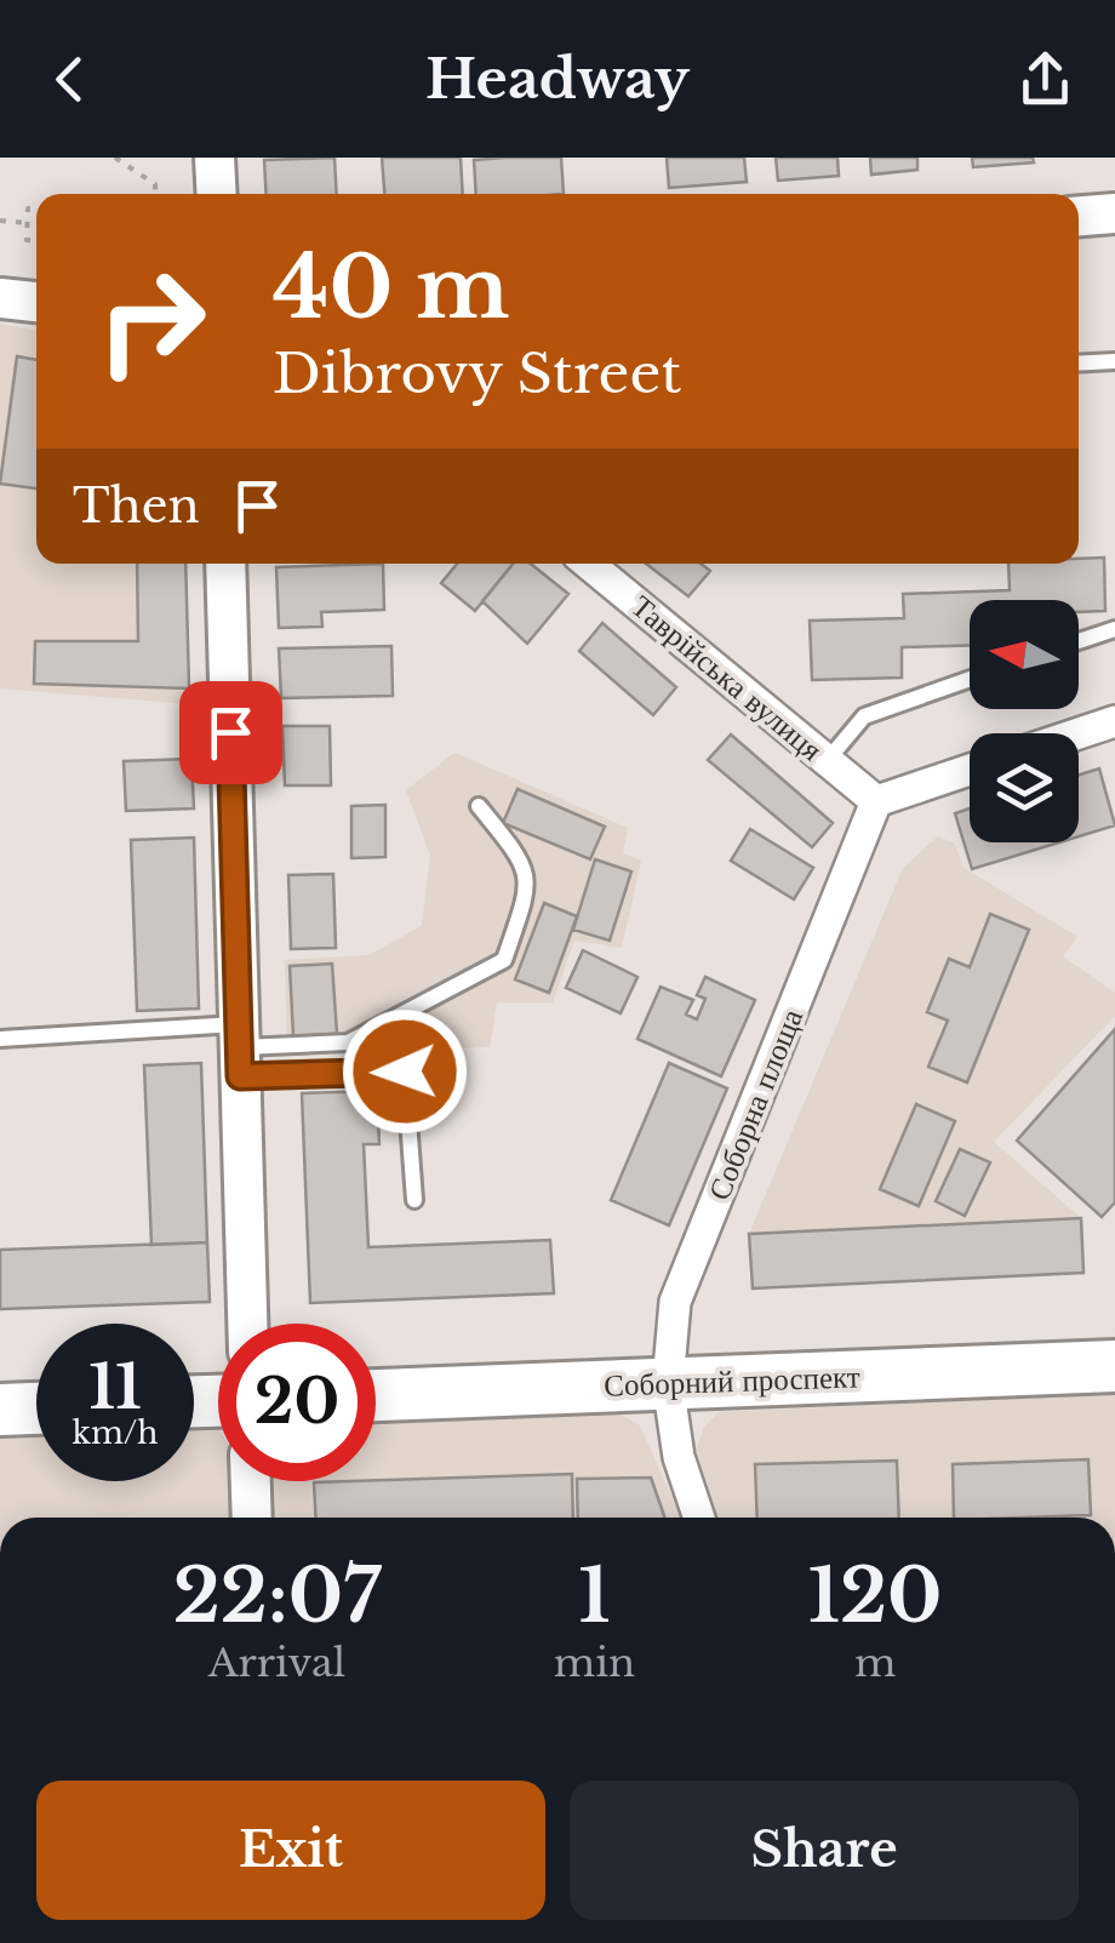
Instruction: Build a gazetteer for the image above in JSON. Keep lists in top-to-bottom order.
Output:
{
  "streets": {
    "main road": ["Соборний проспект"],
    "street": ["Таврійська вулиця", "Соборна площа"]
  },
  "crossings": [
    ["Таврійська вулиця", "Соборна площа"],
    ["Соборна площа", "Соборний проспект"]
  ],
  "north": "left",
  "page": {
    "header": "Headway",
    "turn": ["40 m", "Dibrovy Street"],
    "then": "Then",
    "speed": "11 km/h",
    "limit": "20",
    "eta": [
      "22:07",
      "Arrival",
      "1",
      "min",
      "120",
      "m"
    ],
    "buttons": ["Exit", "Share"]
  }
}
